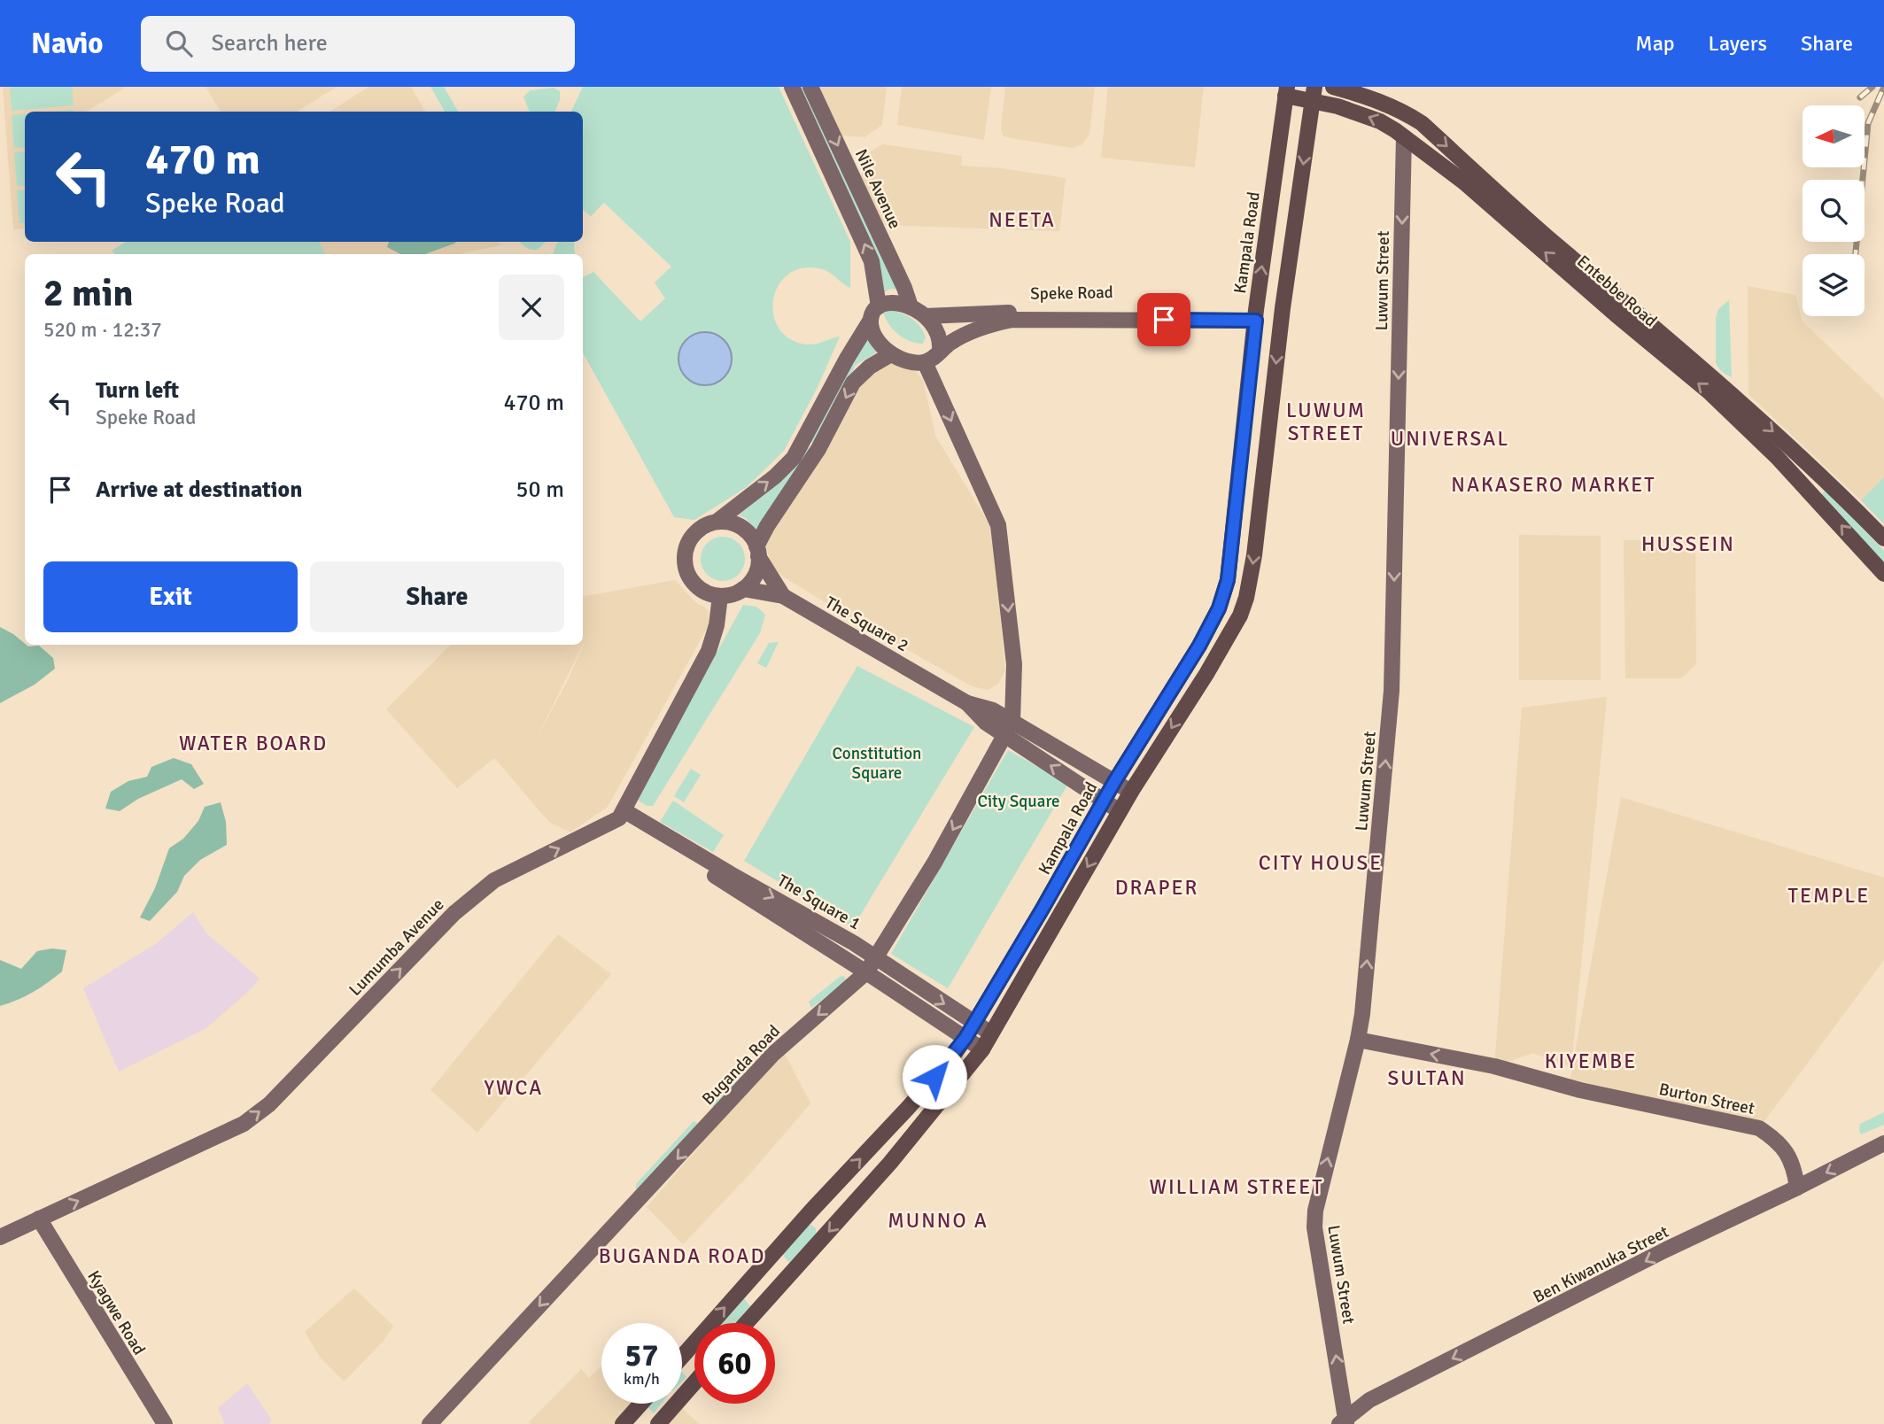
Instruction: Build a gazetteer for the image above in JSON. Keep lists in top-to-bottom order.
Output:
{
  "streets": {
    "main road": [
      "Nile Avenue",
      "Kampala Road",
      "Luwum Street",
      "Entebbe Road",
      "Speke Road",
      "The Square 2",
      "The Square 1",
      "Lumumba Avenue",
      "Buganda Road",
      "Burton Street",
      "Ben Kiwanuka Street",
      "Kyagwe Road"
    ]
  },
  "crossings": [
    ["Nile Avenue", "Speke Road"],
    ["Nile Avenue", "Buganda Road"],
    ["Kampala Road", "Entebbe Road"],
    ["Kampala Road", "Speke Road"],
    ["Kampala Road", "The Square 2"],
    ["Kampala Road", "The Square 1"],
    ["Luwum Street", "Entebbe Road"],
    ["Luwum Street", "Burton Street"],
    ["Luwum Street", "Ben Kiwanuka Street"],
    ["Speke Road", "Buganda Road"],
    ["The Square 2", "Buganda Road"],
    ["The Square 1", "Lumumba Avenue"],
    ["The Square 1", "Buganda Road"],
    ["Lumumba Avenue", "Kyagwe Road"],
    ["Burton Street", "Ben Kiwanuka Street"]
  ],
  "one_way": [
    "Lumumba Avenue",
    "Buganda Road",
    "Burton Street",
    "Ben Kiwanuka Street"
  ],
  "districts": [
    "NEETA",
    "LUWUM STREET",
    "UNIVERSAL",
    "NAKASERO MARKET",
    "HUSSEIN",
    "WATER BOARD",
    "CITY HOUSE",
    "DRAPER",
    "TEMPLE",
    "KIYEMBE",
    "SULTAN",
    "YWCA",
    "WILLIAM STREET",
    "MUNNO A",
    "BUGANDA ROAD"
  ],
  "parks": ["Constitution Square", "City Square"],
  "north": "left",
  "page": {
    "header": "Navio",
    "search": "Search here",
    "nav": ["Map", "Layers", "Share"],
    "turn": ["470 m", "Speke Road"],
    "heading": ["2 min", "520 m · 12:37"],
    "list": [
      {
        "name": "Turn left",
        "note": "Speke Road",
        "value": "470 m"
      },
      {
        "name": "Arrive at destination",
        "value": "50 m"
      }
    ],
    "buttons": ["Exit", "Share"],
    "speed": "57 km/h",
    "limit": "60"
  }
}
